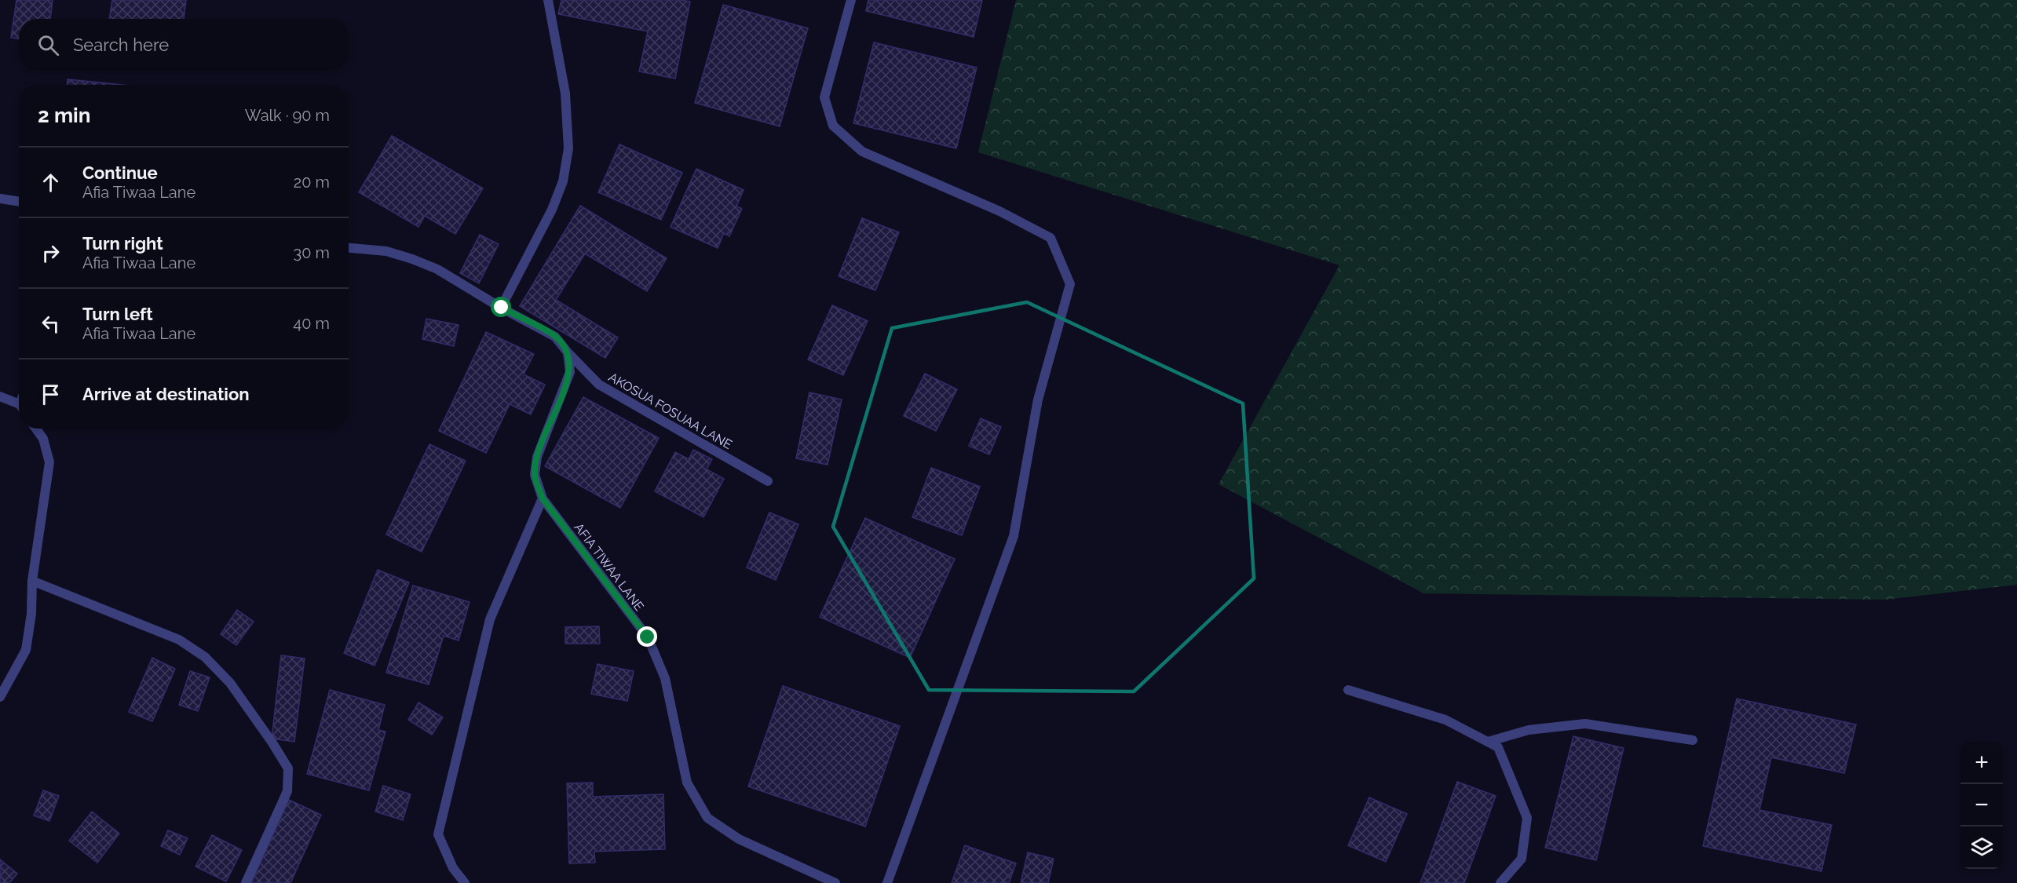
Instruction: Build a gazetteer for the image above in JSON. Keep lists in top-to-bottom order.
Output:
{
  "streets": {
    "street": ["AKOSUA FOSUAA LANE", "AFIA TIWAA LANE"]
  },
  "crossings": [
    ["AKOSUA FOSUAA LANE", "AFIA TIWAA LANE"]
  ],
  "page": {
    "search": "Search here",
    "heading": ["2 min", "Walk · 90 m"],
    "list": [
      ["Continue", "Afia Tiwaa Lane", "20 m"],
      ["Turn right", "Afia Tiwaa Lane", "30 m"],
      ["Turn left", "Afia Tiwaa Lane", "40 m"],
      "Arrive at destination"
    ],
    "map_buttons": ["+", "−"]
  }
}
